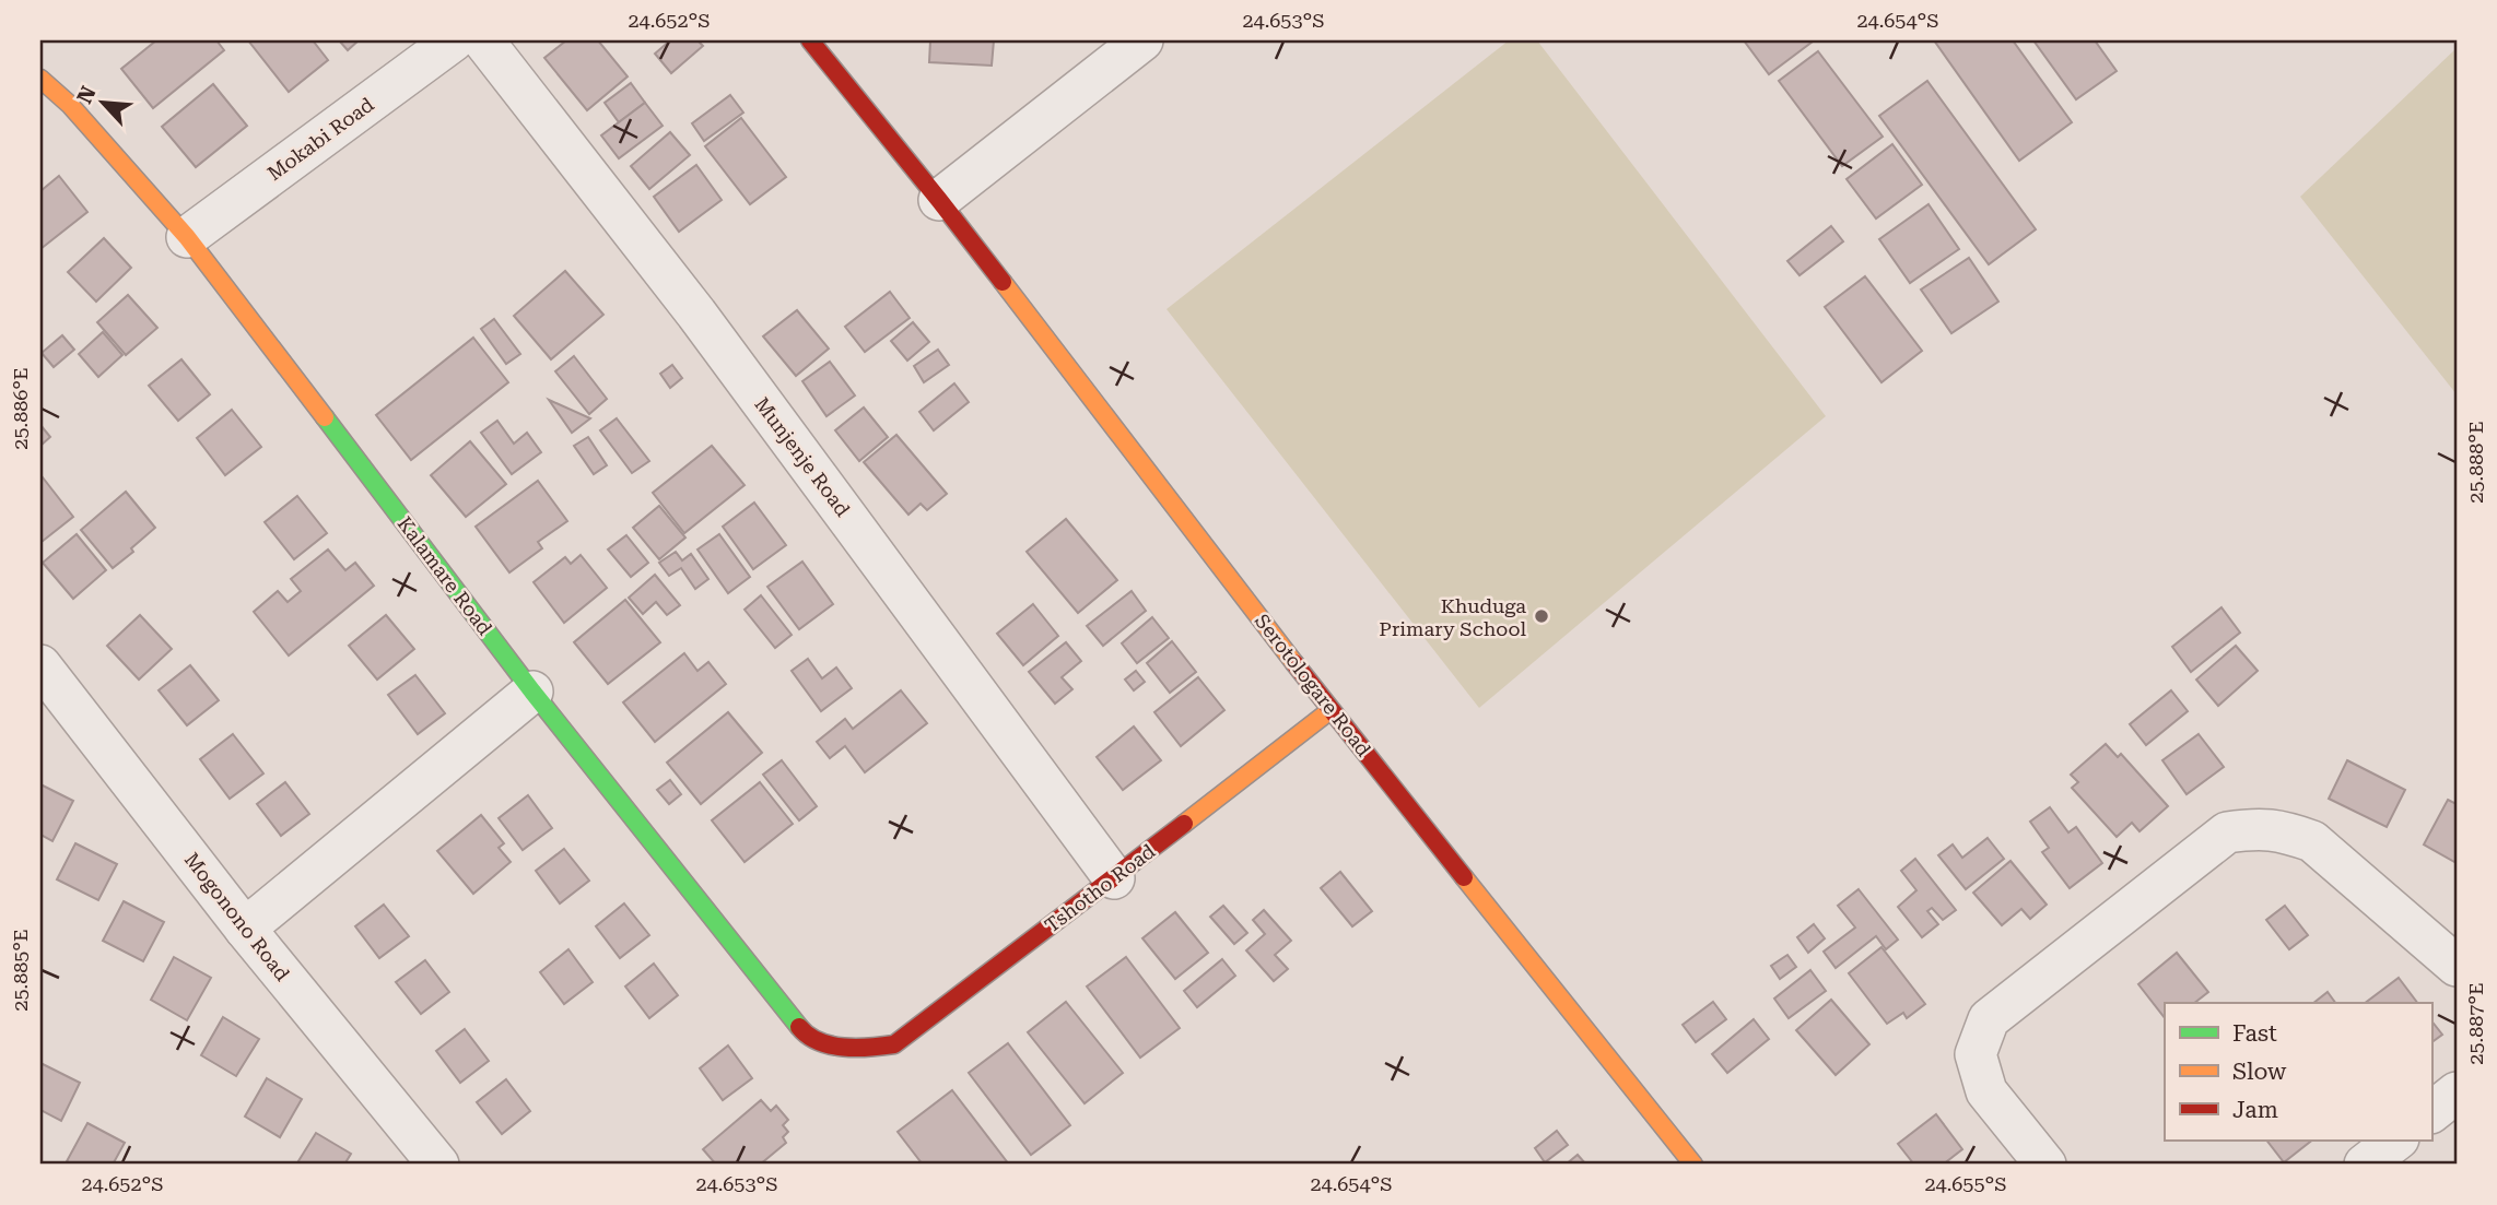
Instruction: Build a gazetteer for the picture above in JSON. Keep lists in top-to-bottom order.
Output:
{
  "streets": {
    "street": [
      "Mokabi Road",
      "Munjenje Road",
      "Kalamare Road",
      "Serotologare Road",
      "Tshotho Road",
      "Mogonono Road"
    ]
  },
  "crossings": [
    ["Mokabi Road", "Kalamare Road"],
    ["Munjenje Road", "Tshotho Road"],
    ["Kalamare Road", "Tshotho Road"],
    ["Serotologare Road", "Tshotho Road"]
  ],
  "places": ["Khuduga Primary School"],
  "legend": ["Fast", "Slow", "Jam"],
  "north": "top left",
  "coordinates": [
    "24.652°S",
    "24.653°S",
    "24.654°S",
    "25.886°E",
    "25.888°E",
    "25.885°E",
    "25.887°E",
    "24.655°S"
  ]
}
